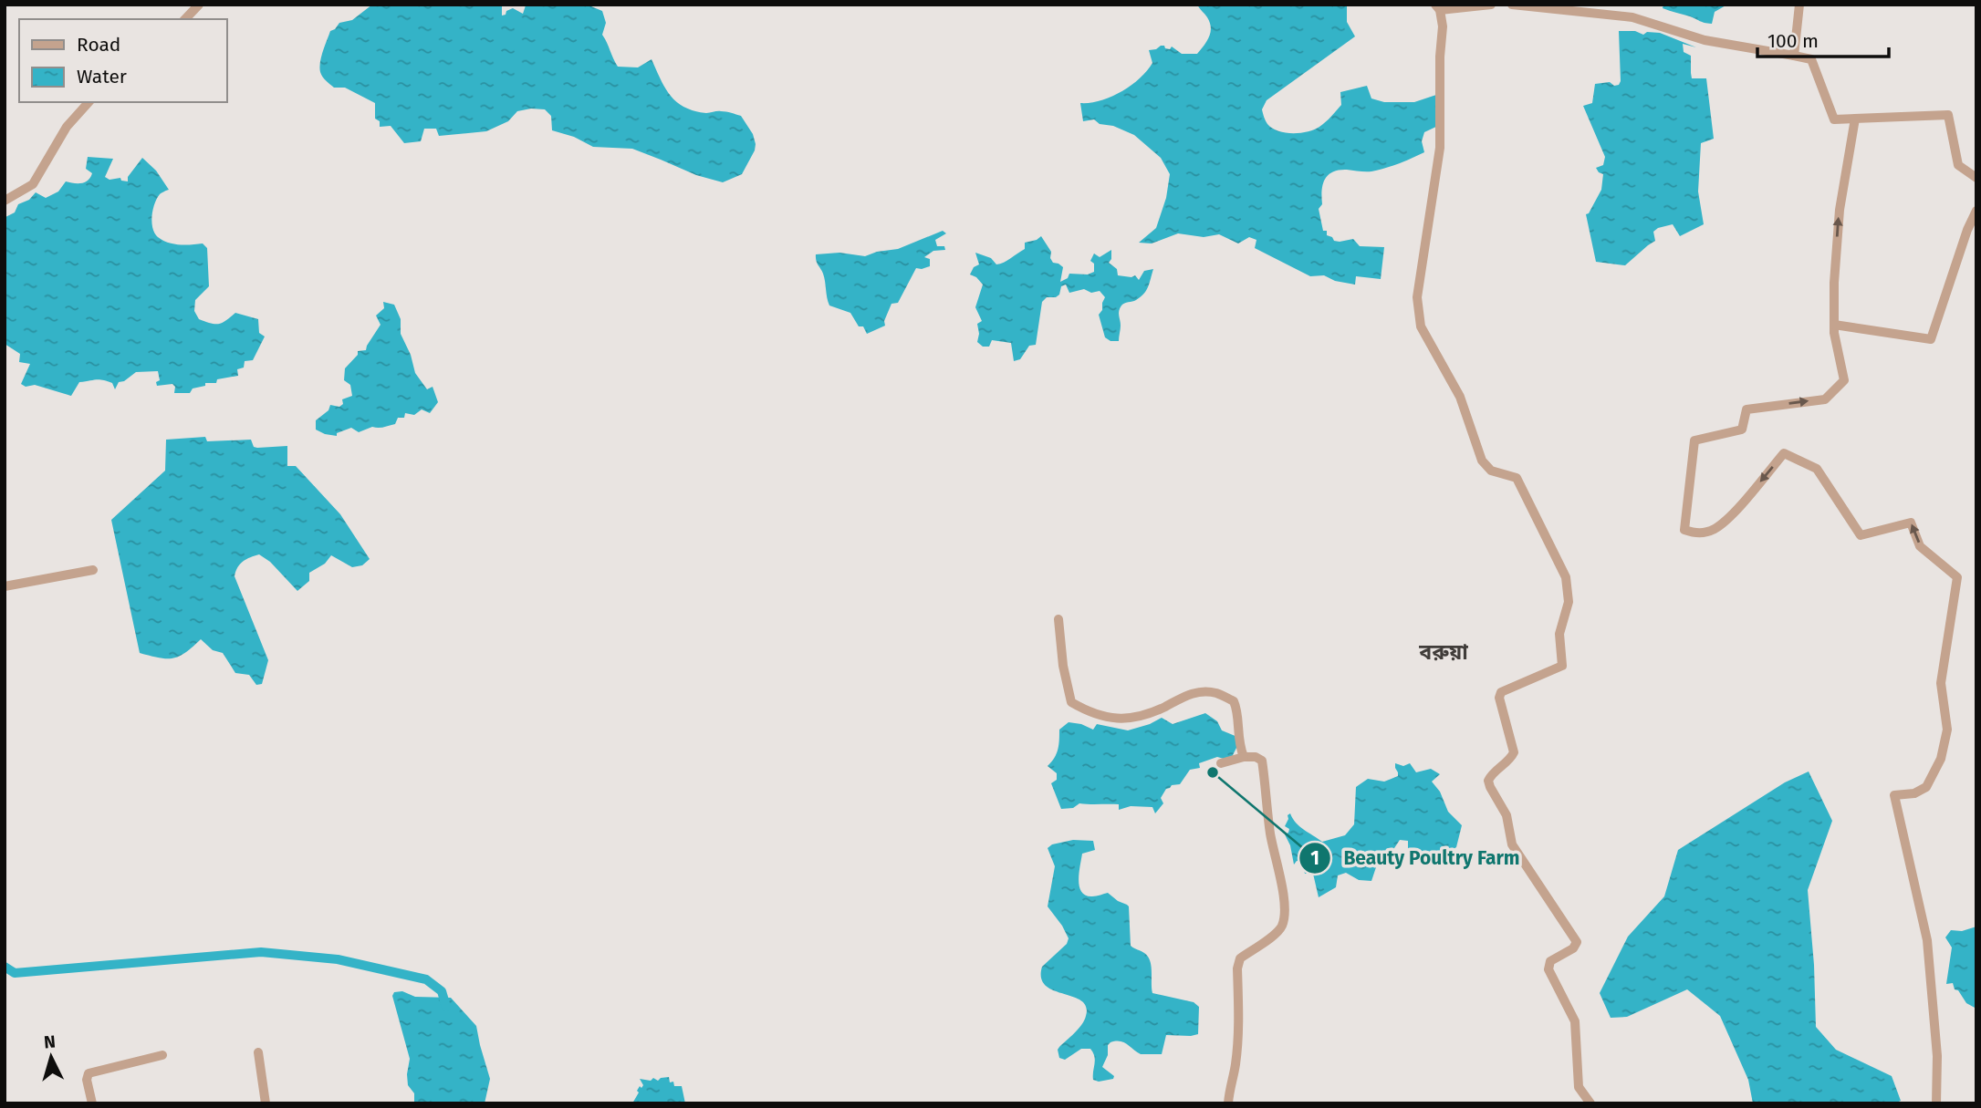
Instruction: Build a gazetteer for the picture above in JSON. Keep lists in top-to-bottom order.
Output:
{
  "districts": ["বরুয়া"],
  "places": ["Beauty Poultry Farm"],
  "legend": ["Road", "Water"],
  "scale_bar": "100 m",
  "north": "top"
}
